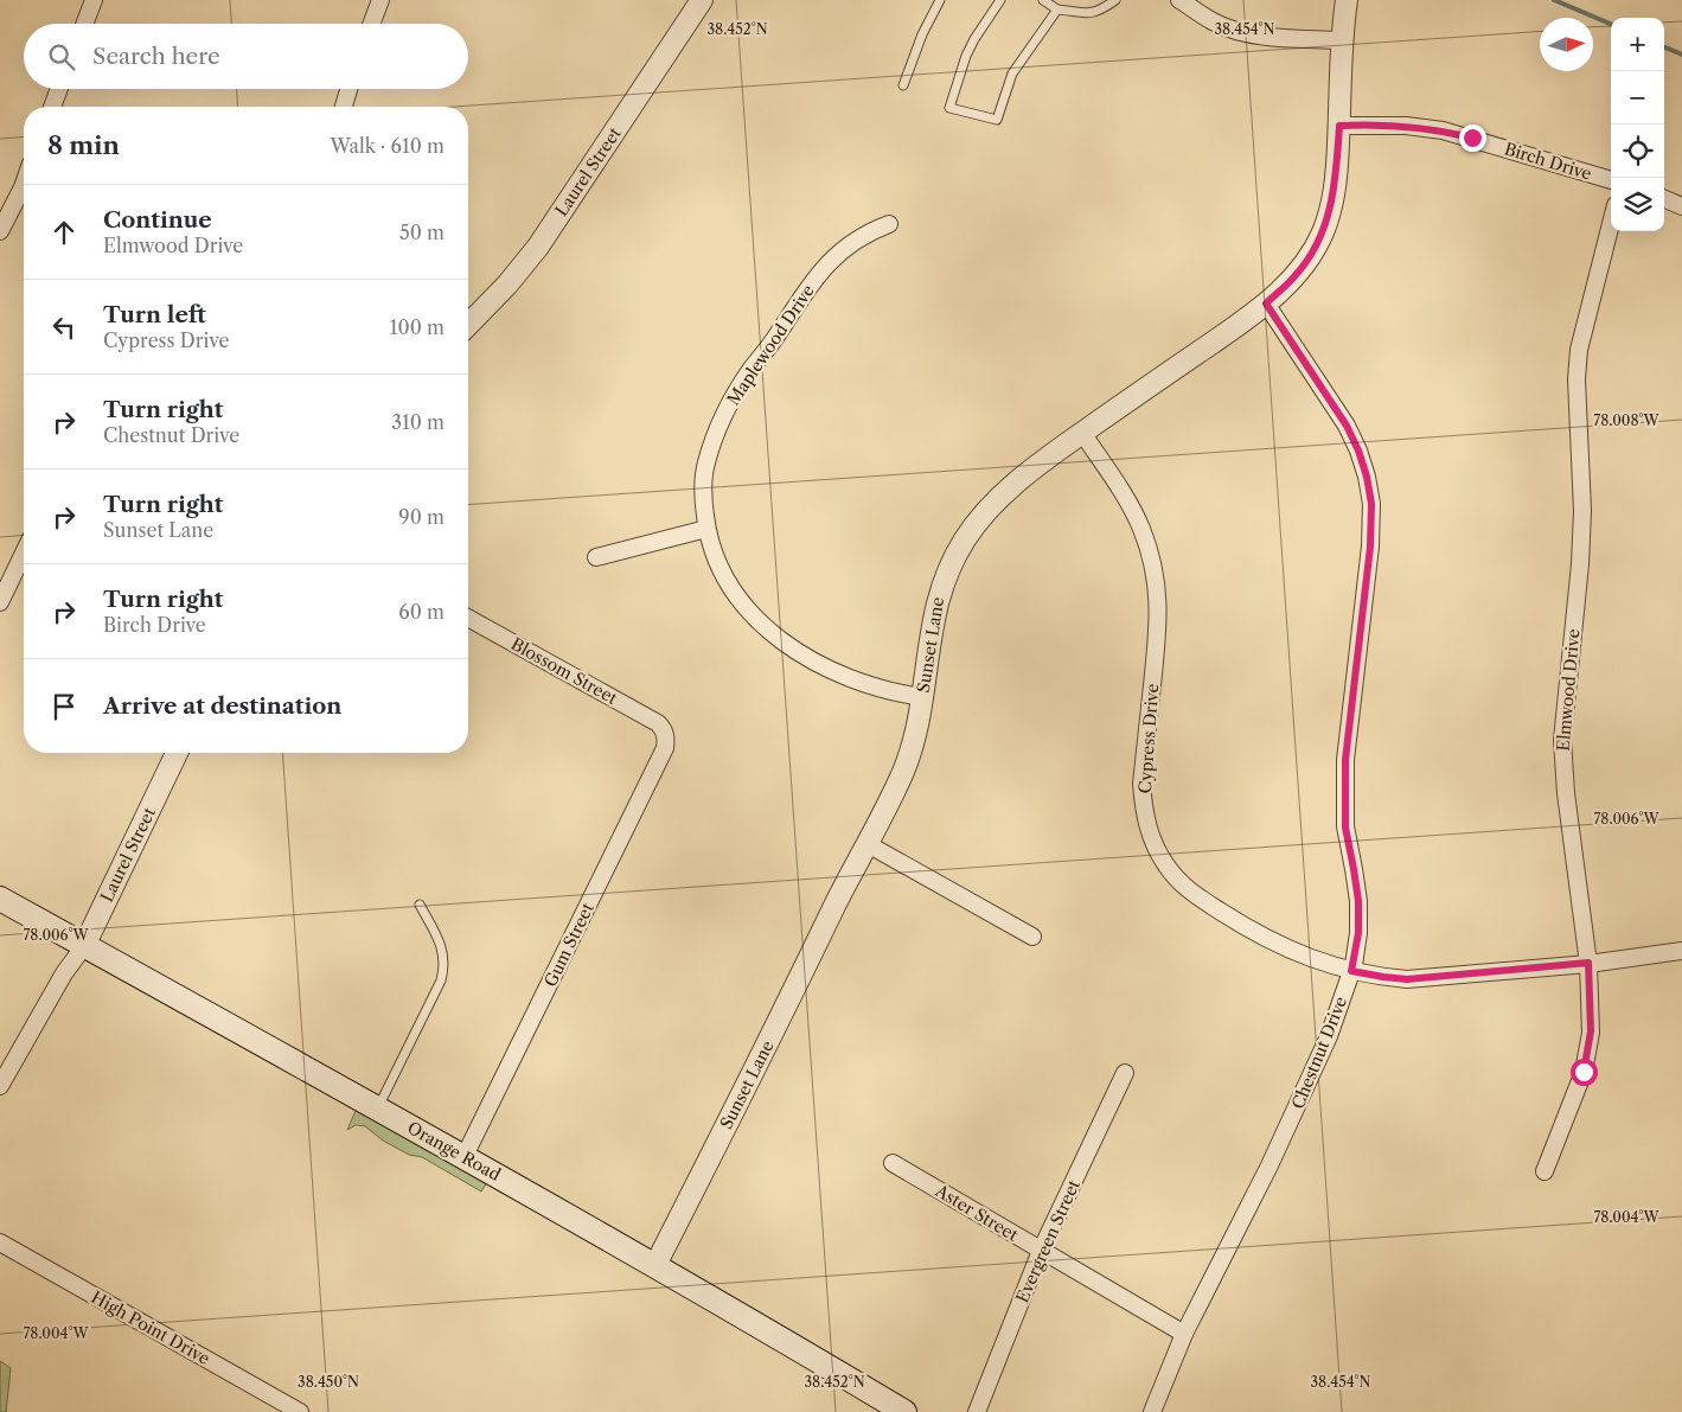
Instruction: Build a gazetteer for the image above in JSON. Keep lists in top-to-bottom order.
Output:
{
  "streets": {
    "main road": ["Orange Road"],
    "street": [
      "Birch Drive",
      "Laurel Street",
      "Maplewood Drive",
      "Sunset Lane",
      "Blossom Street",
      "Elmwood Drive",
      "Cypress Drive",
      "Gum Street",
      "Chestnut Drive",
      "Aster Street",
      "Evergreen Street",
      "High Point Drive"
    ]
  },
  "crossings": [
    ["Birch Drive", "Sunset Lane"],
    ["Laurel Street", "Orange Road"],
    ["Maplewood Drive", "Sunset Lane"],
    ["Sunset Lane", "Cypress Drive"],
    ["Sunset Lane", "Chestnut Drive"],
    ["Sunset Lane", "Orange Road"],
    ["Blossom Street", "Gum Street"],
    ["Elmwood Drive", "Cypress Drive"],
    ["Cypress Drive", "Chestnut Drive"],
    ["Gum Street", "Orange Road"],
    ["Chestnut Drive", "Aster Street"],
    ["Aster Street", "Evergreen Street"]
  ],
  "north": "right",
  "page": {
    "map_buttons": ["+", "−"],
    "search": "Search here",
    "heading": ["8 min", "Walk · 610 m"],
    "list": [
      ["Continue", "Elmwood Drive", "50 m"],
      ["Turn left", "Cypress Drive", "100 m"],
      ["Turn right", "Chestnut Drive", "310 m"],
      ["Turn right", "Sunset Lane", "90 m"],
      ["Turn right", "Birch Drive", "60 m"],
      "Arrive at destination"
    ]
  },
  "coordinates": [
    "38.452°N",
    "38.454°N",
    "78.008°W",
    "78.006°W",
    "78.004°W",
    "38.450°N"
  ]
}
